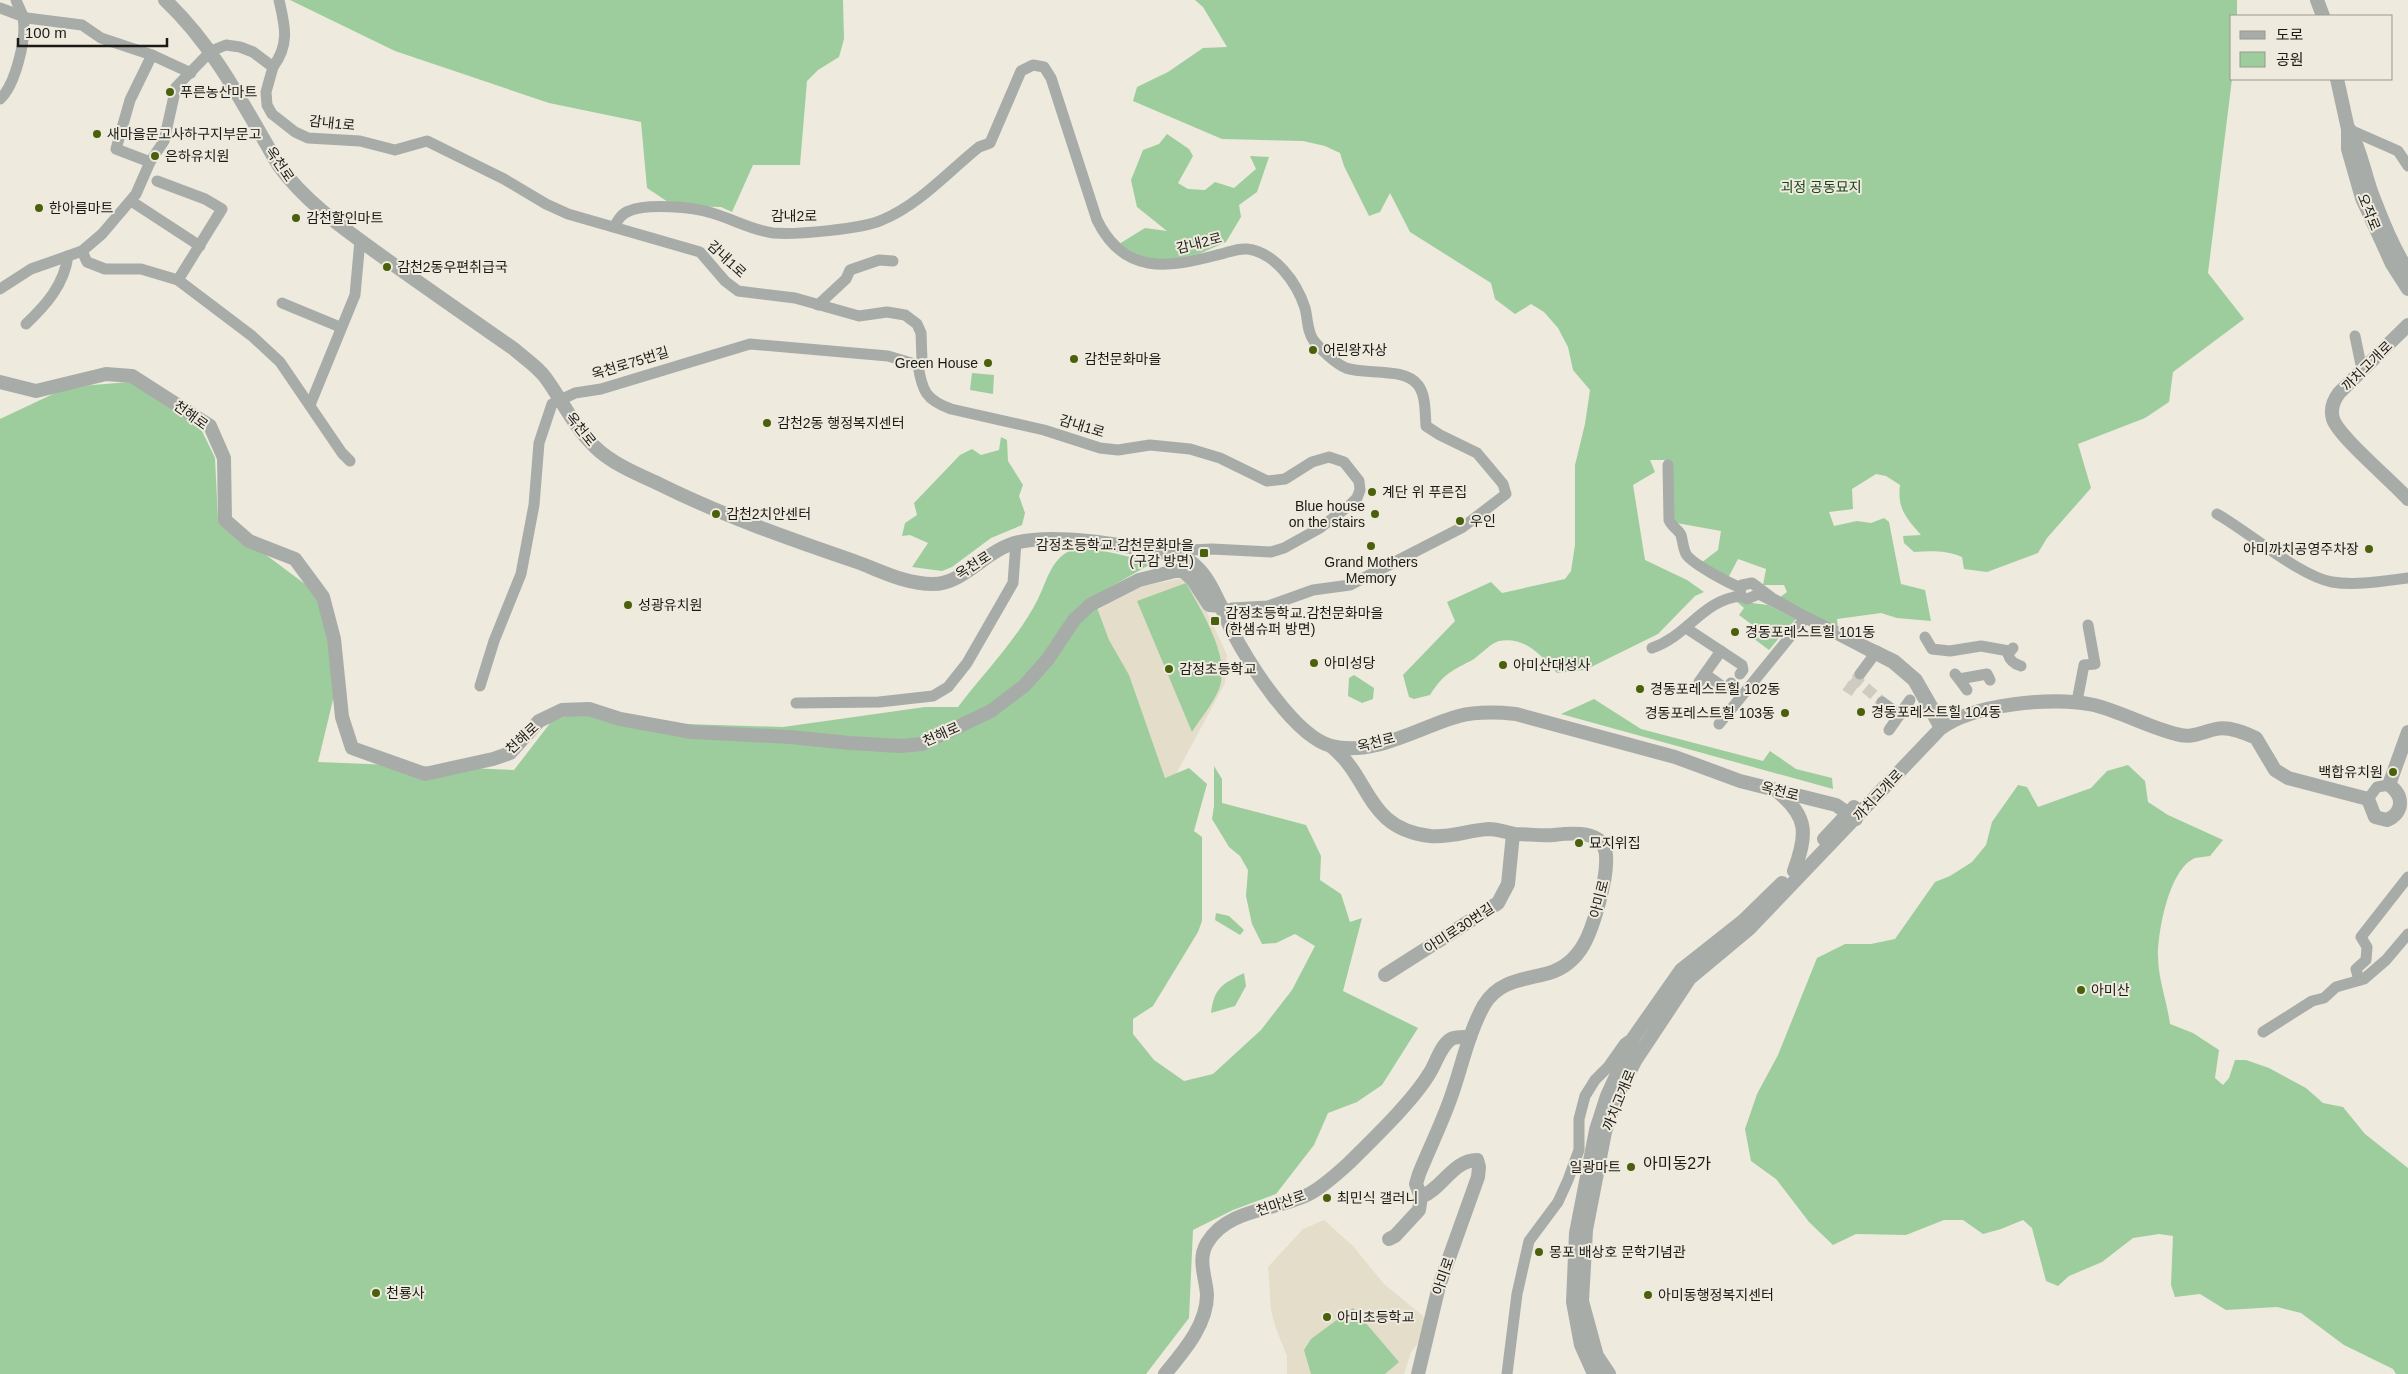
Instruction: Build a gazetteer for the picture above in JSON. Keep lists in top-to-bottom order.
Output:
{
  "streets": {
    "street": [
      "감내1로",
      "옥천로",
      "오작로",
      "감내2로",
      "옥천로75번길",
      "까치고개로",
      "천해로",
      "아미로",
      "아미로30번길",
      "천마산로"
    ]
  },
  "crossings": [
    ["감내1로", "옥천로"],
    ["감내1로", "감내2로"],
    ["감내1로", "옥천로75번길"],
    ["옥천로", "감내2로"],
    ["옥천로", "옥천로75번길"],
    ["옥천로", "까치고개로"],
    ["옥천로", "천해로"],
    ["옥천로", "아미로"],
    ["감내2로", "천해로"],
    ["아미로", "아미로30번길"],
    ["아미로", "천마산로"]
  ],
  "districts": ["아미동2가"],
  "parks": ["괴정 공동묘지"],
  "places": {
    "other": [
      "푸른농산마트",
      "새마을문고사하구지부문고",
      "은하유치원",
      "한아름마트",
      "감천할인마트",
      "감천2동우편취급국",
      "어린왕자상",
      "감천문화마을",
      "Green House",
      "감천2동 행정복지센터",
      "계단 위 푸른집",
      "감천2치안센터",
      "Blue house on the stairs",
      "우인",
      "Grand Mothers Memory",
      "아미까치공영주차장",
      "성광유치원",
      "경동포레스트힐 101동",
      "아미성당",
      "아미산대성사",
      "감정초등학교",
      "경동포레스트힐 102동",
      "경동포레스트힐 104동",
      "경동포레스트힐 103동",
      "백합유치원",
      "묘지위집",
      "아미산",
      "일광마트",
      "최민식 갤러니",
      "몽포 배상호 문학기념관",
      "천룡사",
      "아미동행정복지센터",
      "아미초등학교"
    ],
    "transit": ["감정초등학교.감천문화마을 (구감 방면)", "감정초등학교.감천문화마을 (한샘슈퍼 방면)"]
  },
  "legend": ["도로", "공원"],
  "scale_bar": "100 m"
}
